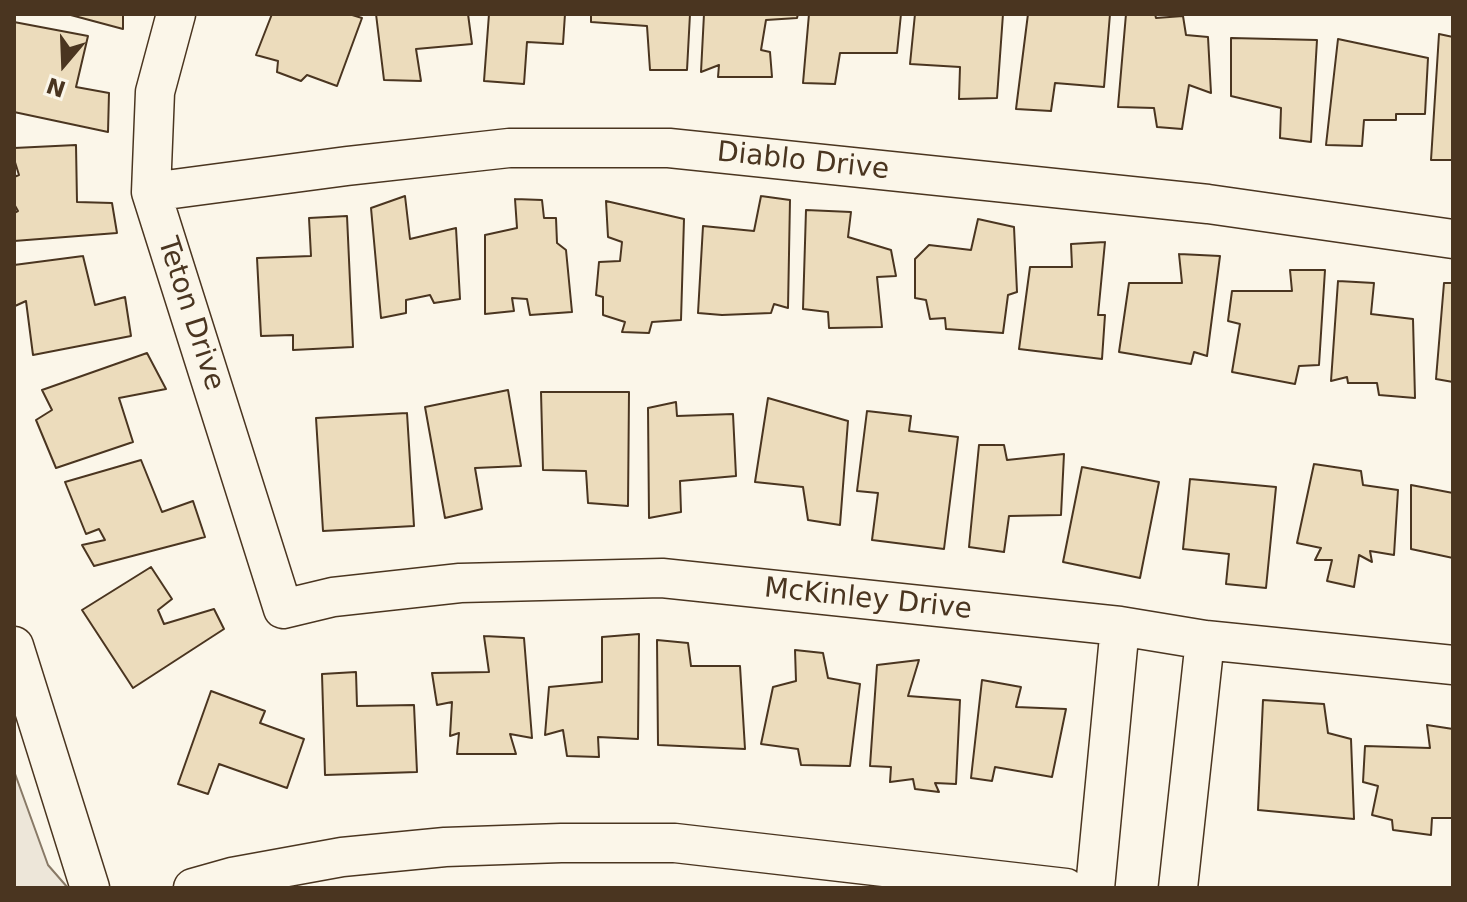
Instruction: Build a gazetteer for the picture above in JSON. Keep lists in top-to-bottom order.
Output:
{
  "streets": {
    "street": ["Diablo Drive", "Teton Drive", "McKinley Drive"]
  },
  "crossings": [
    ["Diablo Drive", "Teton Drive"],
    ["Teton Drive", "McKinley Drive"]
  ],
  "north": "bottom"
}
